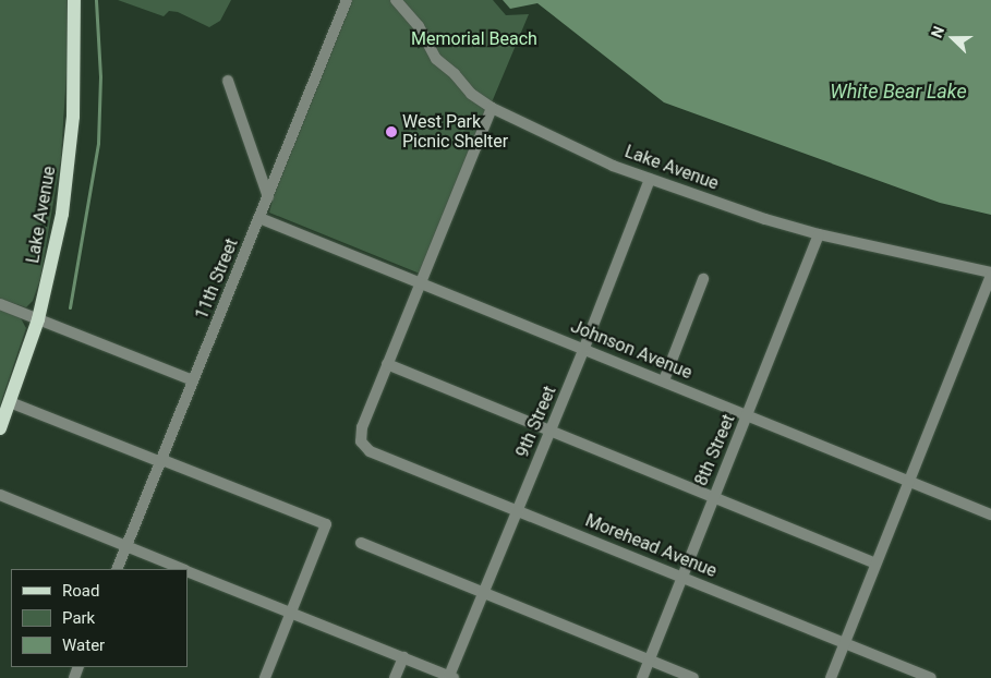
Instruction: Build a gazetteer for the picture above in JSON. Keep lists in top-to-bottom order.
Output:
{
  "streets": {
    "main road": ["Lake Avenue"],
    "street": [
      "11th Street",
      "Johnson Avenue",
      "9th Street",
      "8th Street",
      "Morehead Avenue"
    ]
  },
  "crossings": [
    ["Lake Avenue", "9th Street"],
    ["Lake Avenue", "8th Street"],
    ["11th Street", "Johnson Avenue"],
    ["Johnson Avenue", "9th Street"],
    ["Johnson Avenue", "8th Street"],
    ["9th Street", "Morehead Avenue"],
    ["8th Street", "Morehead Avenue"]
  ],
  "water": ["White Bear Lake"],
  "parks": ["Memorial Beach"],
  "places": ["West Park Picnic Shelter"],
  "legend": ["Road", "Park", "Water"],
  "north": "left"
}
